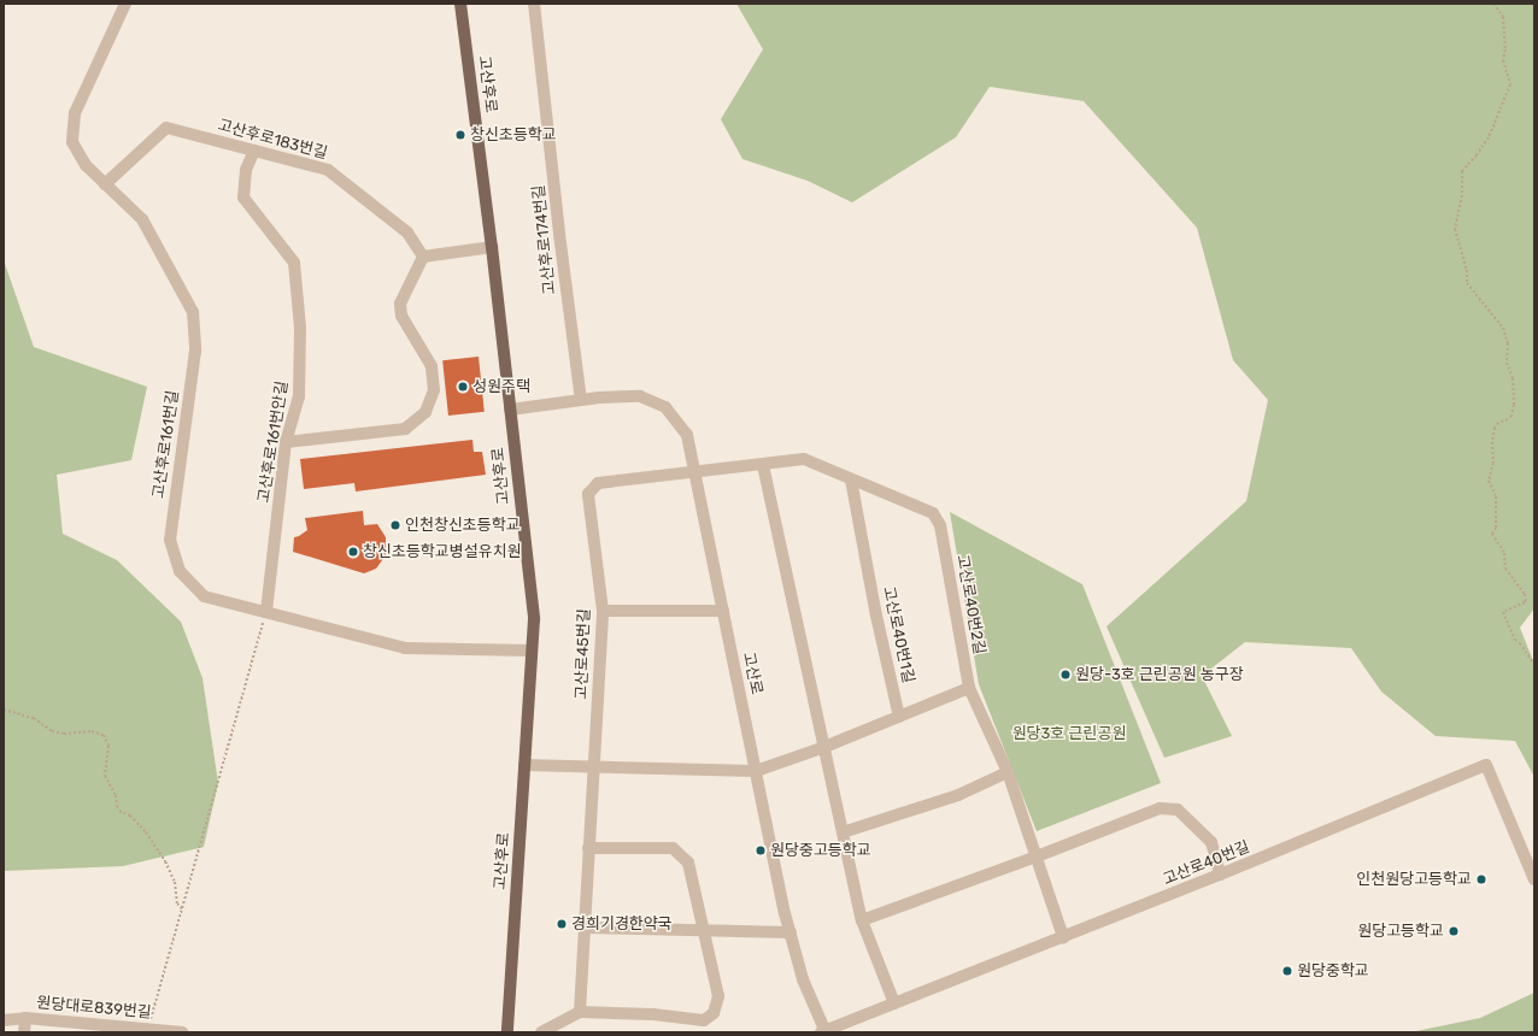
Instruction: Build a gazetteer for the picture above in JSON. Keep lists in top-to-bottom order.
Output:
{
  "streets": {
    "main road": ["고산후로"],
    "street": [
      "고산후로183번길",
      "고산후로174번길",
      "고산후로161번안길",
      "고산후로161번길",
      "고산로40번2길",
      "고산로40번1길",
      "고산로45번길",
      "고산로",
      "고산로40번길",
      "원당대로839번길"
    ]
  },
  "crossings": [
    ["고산후로", "고산후로161번길"],
    ["고산후로183번길", "고산후로161번안길"],
    ["고산후로183번길", "고산후로161번길"],
    ["고산후로174번길", "고산로"],
    ["고산후로161번안길", "고산후로161번길"],
    ["고산로40번2길", "고산로40번1길"],
    ["고산로40번2길", "고산로45번길"],
    ["고산로40번2길", "고산로"],
    ["고산로40번2길", "고산로40번길"],
    ["고산로45번길", "고산로"],
    ["고산로", "고산로40번길"]
  ],
  "parks": ["원당3호 근린공원"],
  "places": [
    "창신초등학교",
    "성원주택",
    "인천창신초등학교",
    "창신초등학교병설유치원",
    "원당-3호 근린공원 농구장",
    "원당중고등학교",
    "인천원당고등학교",
    "경희기경한약국",
    "원당고등학교",
    "원당중학교"
  ]
}
